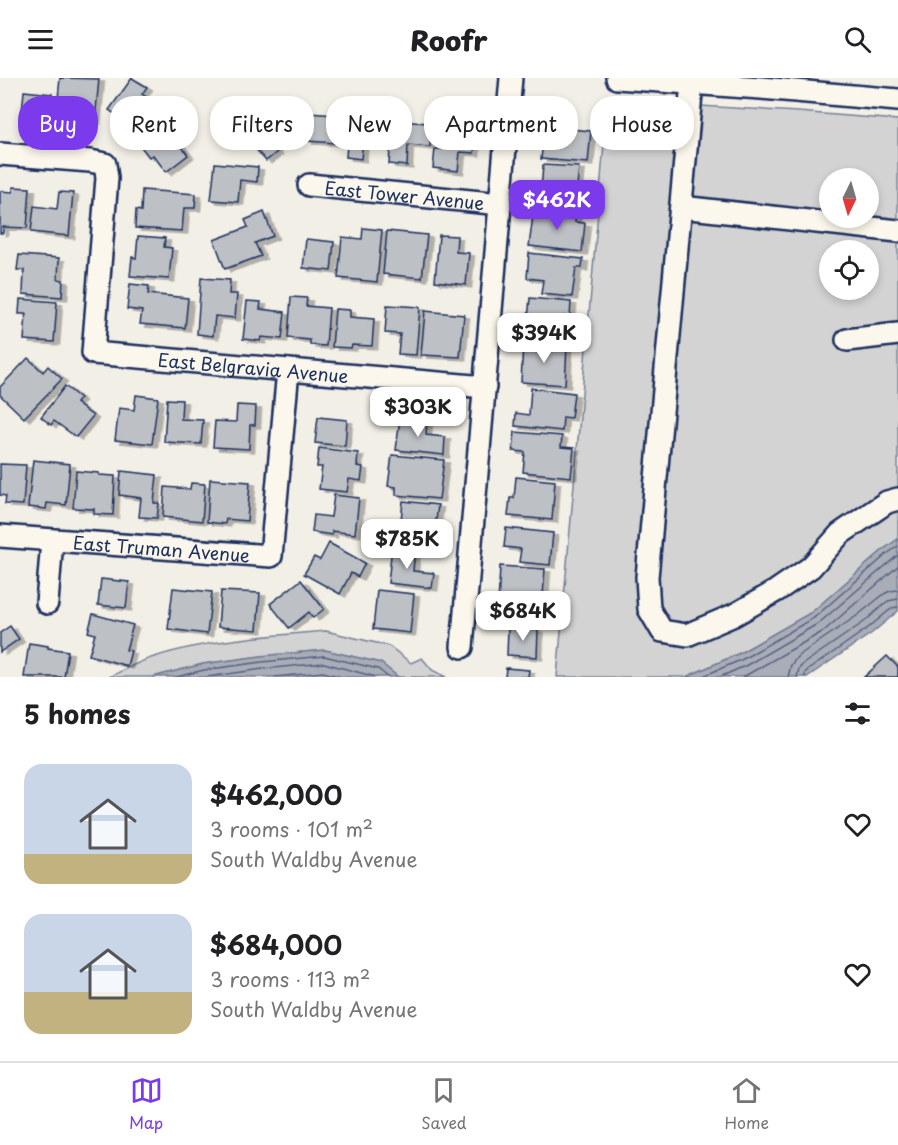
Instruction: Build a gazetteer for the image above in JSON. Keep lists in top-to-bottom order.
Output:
{
  "streets": {
    "street": ["East Tower Avenue", "East Belgravia Avenue", "East Truman Avenue"]
  },
  "crossings": [
    ["East Belgravia Avenue", "East Truman Avenue"]
  ],
  "north": "bottom",
  "page": {
    "header": "Roofr",
    "chip": [
      "Buy",
      "Rent",
      "Filters",
      "New",
      "Apartment",
      "House"
    ],
    "price": [
      "$462K",
      "$394K",
      "$303K",
      "$785K",
      "$684K"
    ],
    "heading": "5 homes",
    "list": [
      {
        "name": "$462,000",
        "note": "3 rooms · 101 m² · South Waldby Avenue"
      },
      {
        "name": "$684,000",
        "note": "3 rooms · 113 m² · South Waldby Avenue"
      }
    ],
    "tabs": ["Map", "Saved", "Home"]
  }
}
